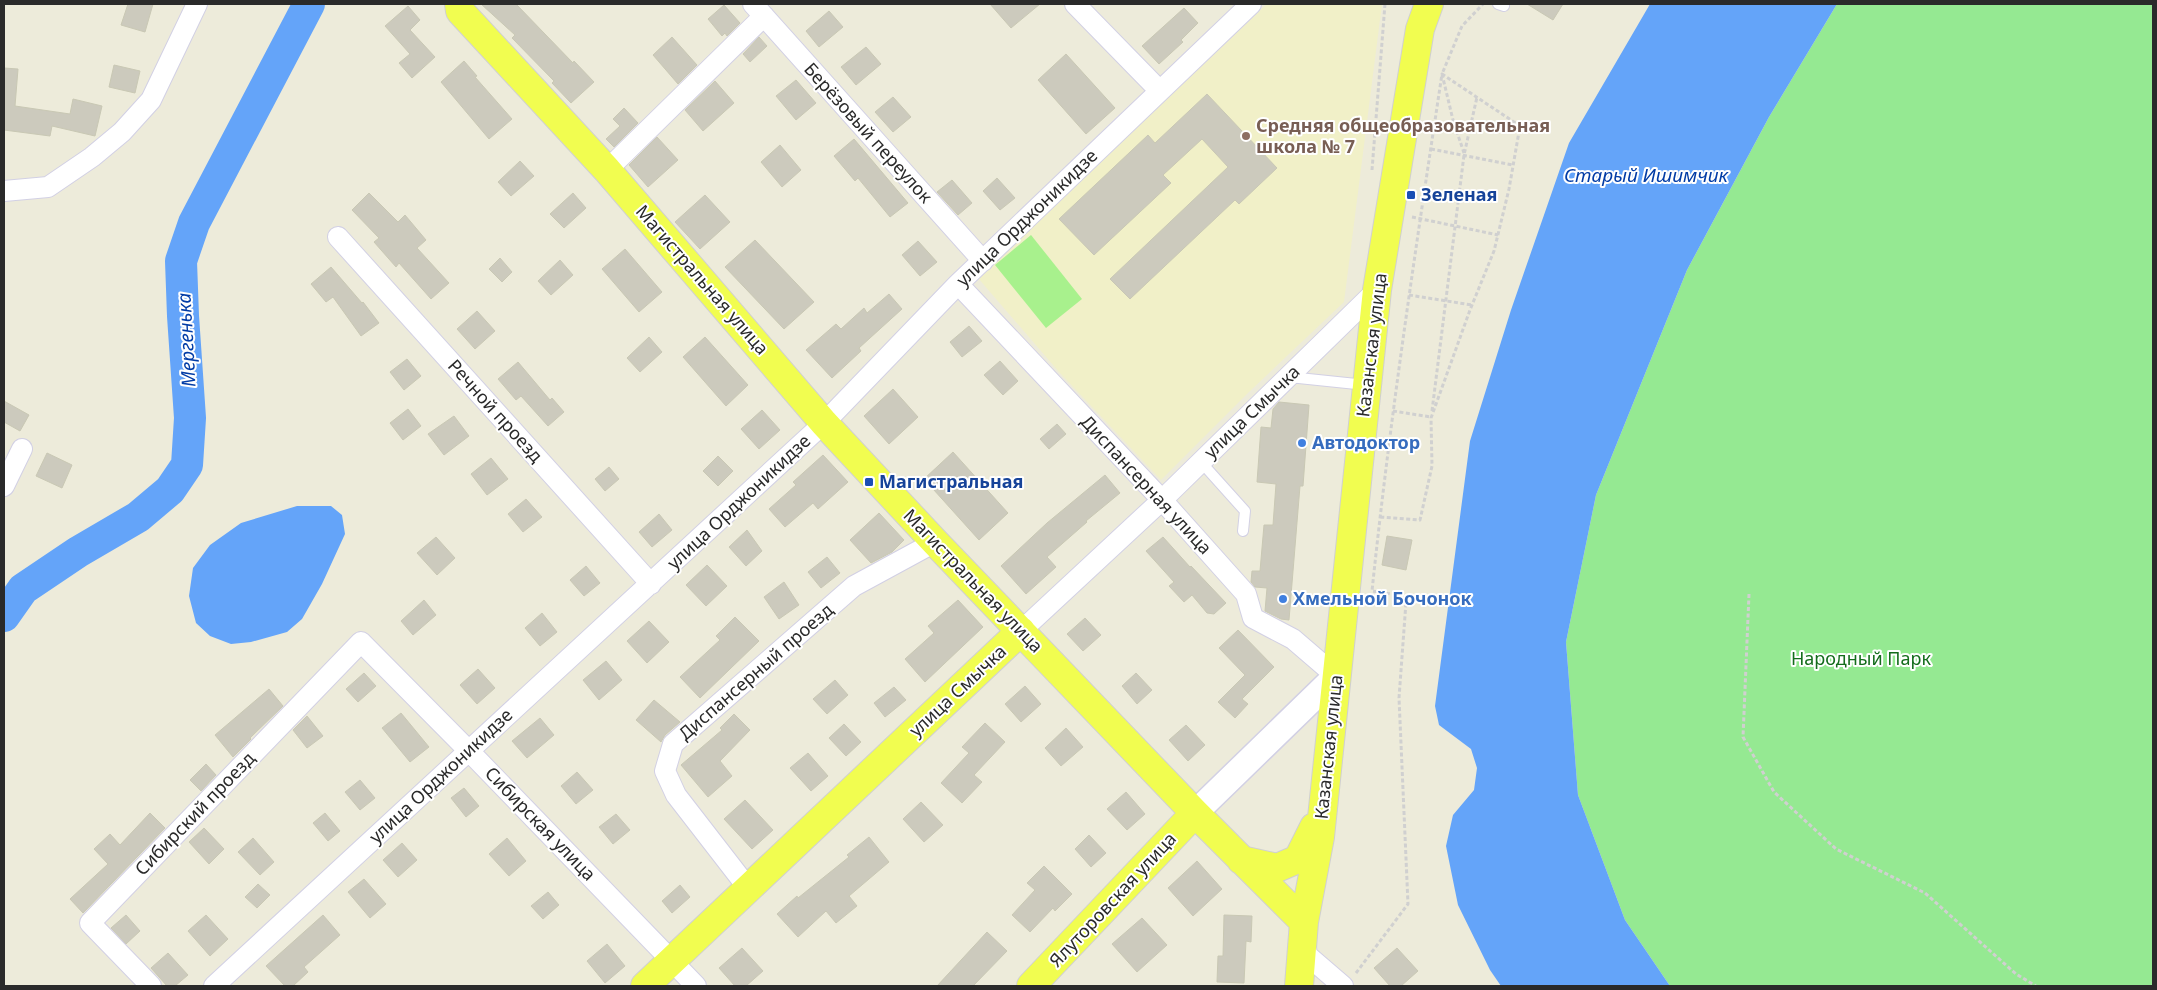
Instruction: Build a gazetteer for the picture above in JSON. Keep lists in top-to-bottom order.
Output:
{
  "streets": {
    "main road": [
      "Магистральная улица",
      "Казанская улица",
      "улица Смычка",
      "Ялуторовская улица"
    ],
    "street": [
      "Берёзовый переулок",
      "улица Орджоникидзе",
      "Речной проезд",
      "Диспансерная улица",
      "Диспансерный проезд",
      "Сибирский проезд",
      "Сибирская улица"
    ]
  },
  "crossings": [
    ["Берёзовый переулок", "улица Орджоникидзе"],
    ["улица Орджоникидзе", "Магистральная улица"],
    ["улица Орджоникидзе", "Речной проезд"],
    ["улица Орджоникидзе", "Диспансерная улица"],
    ["улица Орджоникидзе", "Сибирская улица"],
    ["Магистральная улица", "Казанская улица"],
    ["Магистральная улица", "улица Смычка"],
    ["Магистральная улица", "Диспансерный проезд"],
    ["Магистральная улица", "Ялуторовская улица"],
    ["Казанская улица", "улица Смычка"],
    ["Казанская улица", "Диспансерная улица"],
    ["улица Смычка", "Диспансерная улица"],
    ["улица Смычка", "Диспансерный проезд"],
    ["улица Смычка", "Сибирская улица"],
    ["Сибирский проезд", "Сибирская улица"]
  ],
  "water": ["Старый Ишимчик", "Мергенька"],
  "parks": ["Народный Парк"],
  "places": {
    "other": ["Средняя общеобразовательная школа № 7", "Автодоктор", "Хмельной Бочонок"],
    "transit": ["Зеленая", "Магистральная"]
  }
}
